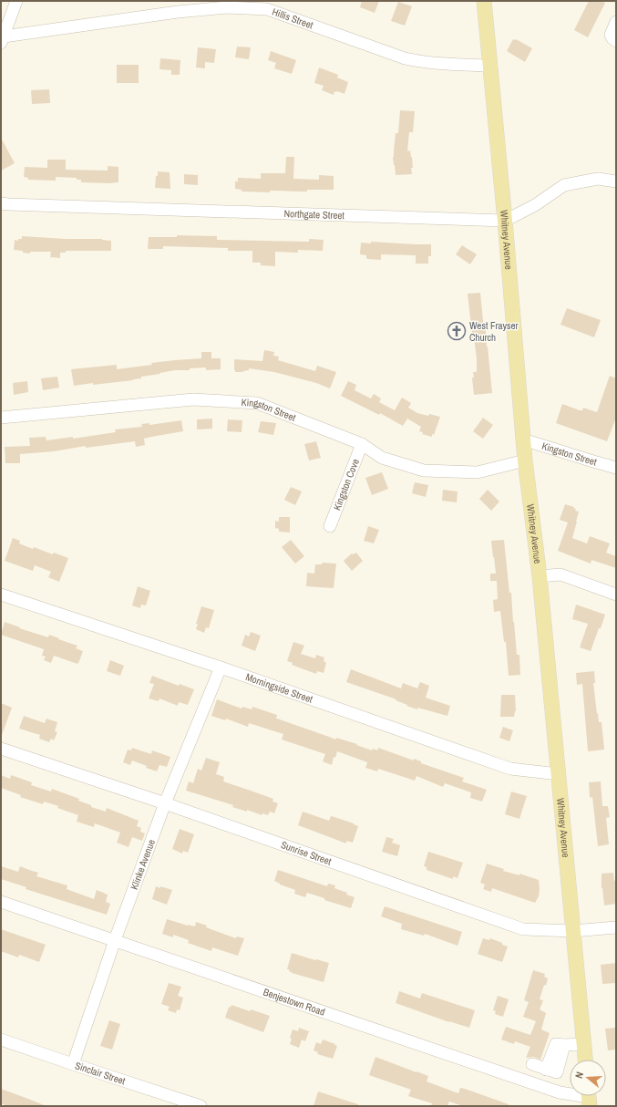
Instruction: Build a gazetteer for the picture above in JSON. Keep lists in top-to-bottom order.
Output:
{
  "streets": {
    "main road": ["Whitney Avenue"],
    "street": [
      "Hillis Street",
      "Northgate Street",
      "Kingston Street",
      "Kingston Cove",
      "Morningside Street",
      "Sunrise Street",
      "Klinke Avenue",
      "Benjestown Road",
      "Sinclair Street"
    ]
  },
  "crossings": [
    ["Hillis Street", "Whitney Avenue"],
    ["Northgate Street", "Whitney Avenue"],
    ["Whitney Avenue", "Kingston Street"],
    ["Whitney Avenue", "Morningside Street"],
    ["Whitney Avenue", "Sunrise Street"],
    ["Kingston Street", "Kingston Cove"],
    ["Morningside Street", "Klinke Avenue"],
    ["Sunrise Street", "Klinke Avenue"],
    ["Klinke Avenue", "Benjestown Road"],
    ["Klinke Avenue", "Sinclair Street"]
  ],
  "places": {
    "church": ["West Frayser Church"]
  },
  "north": "left"
}
